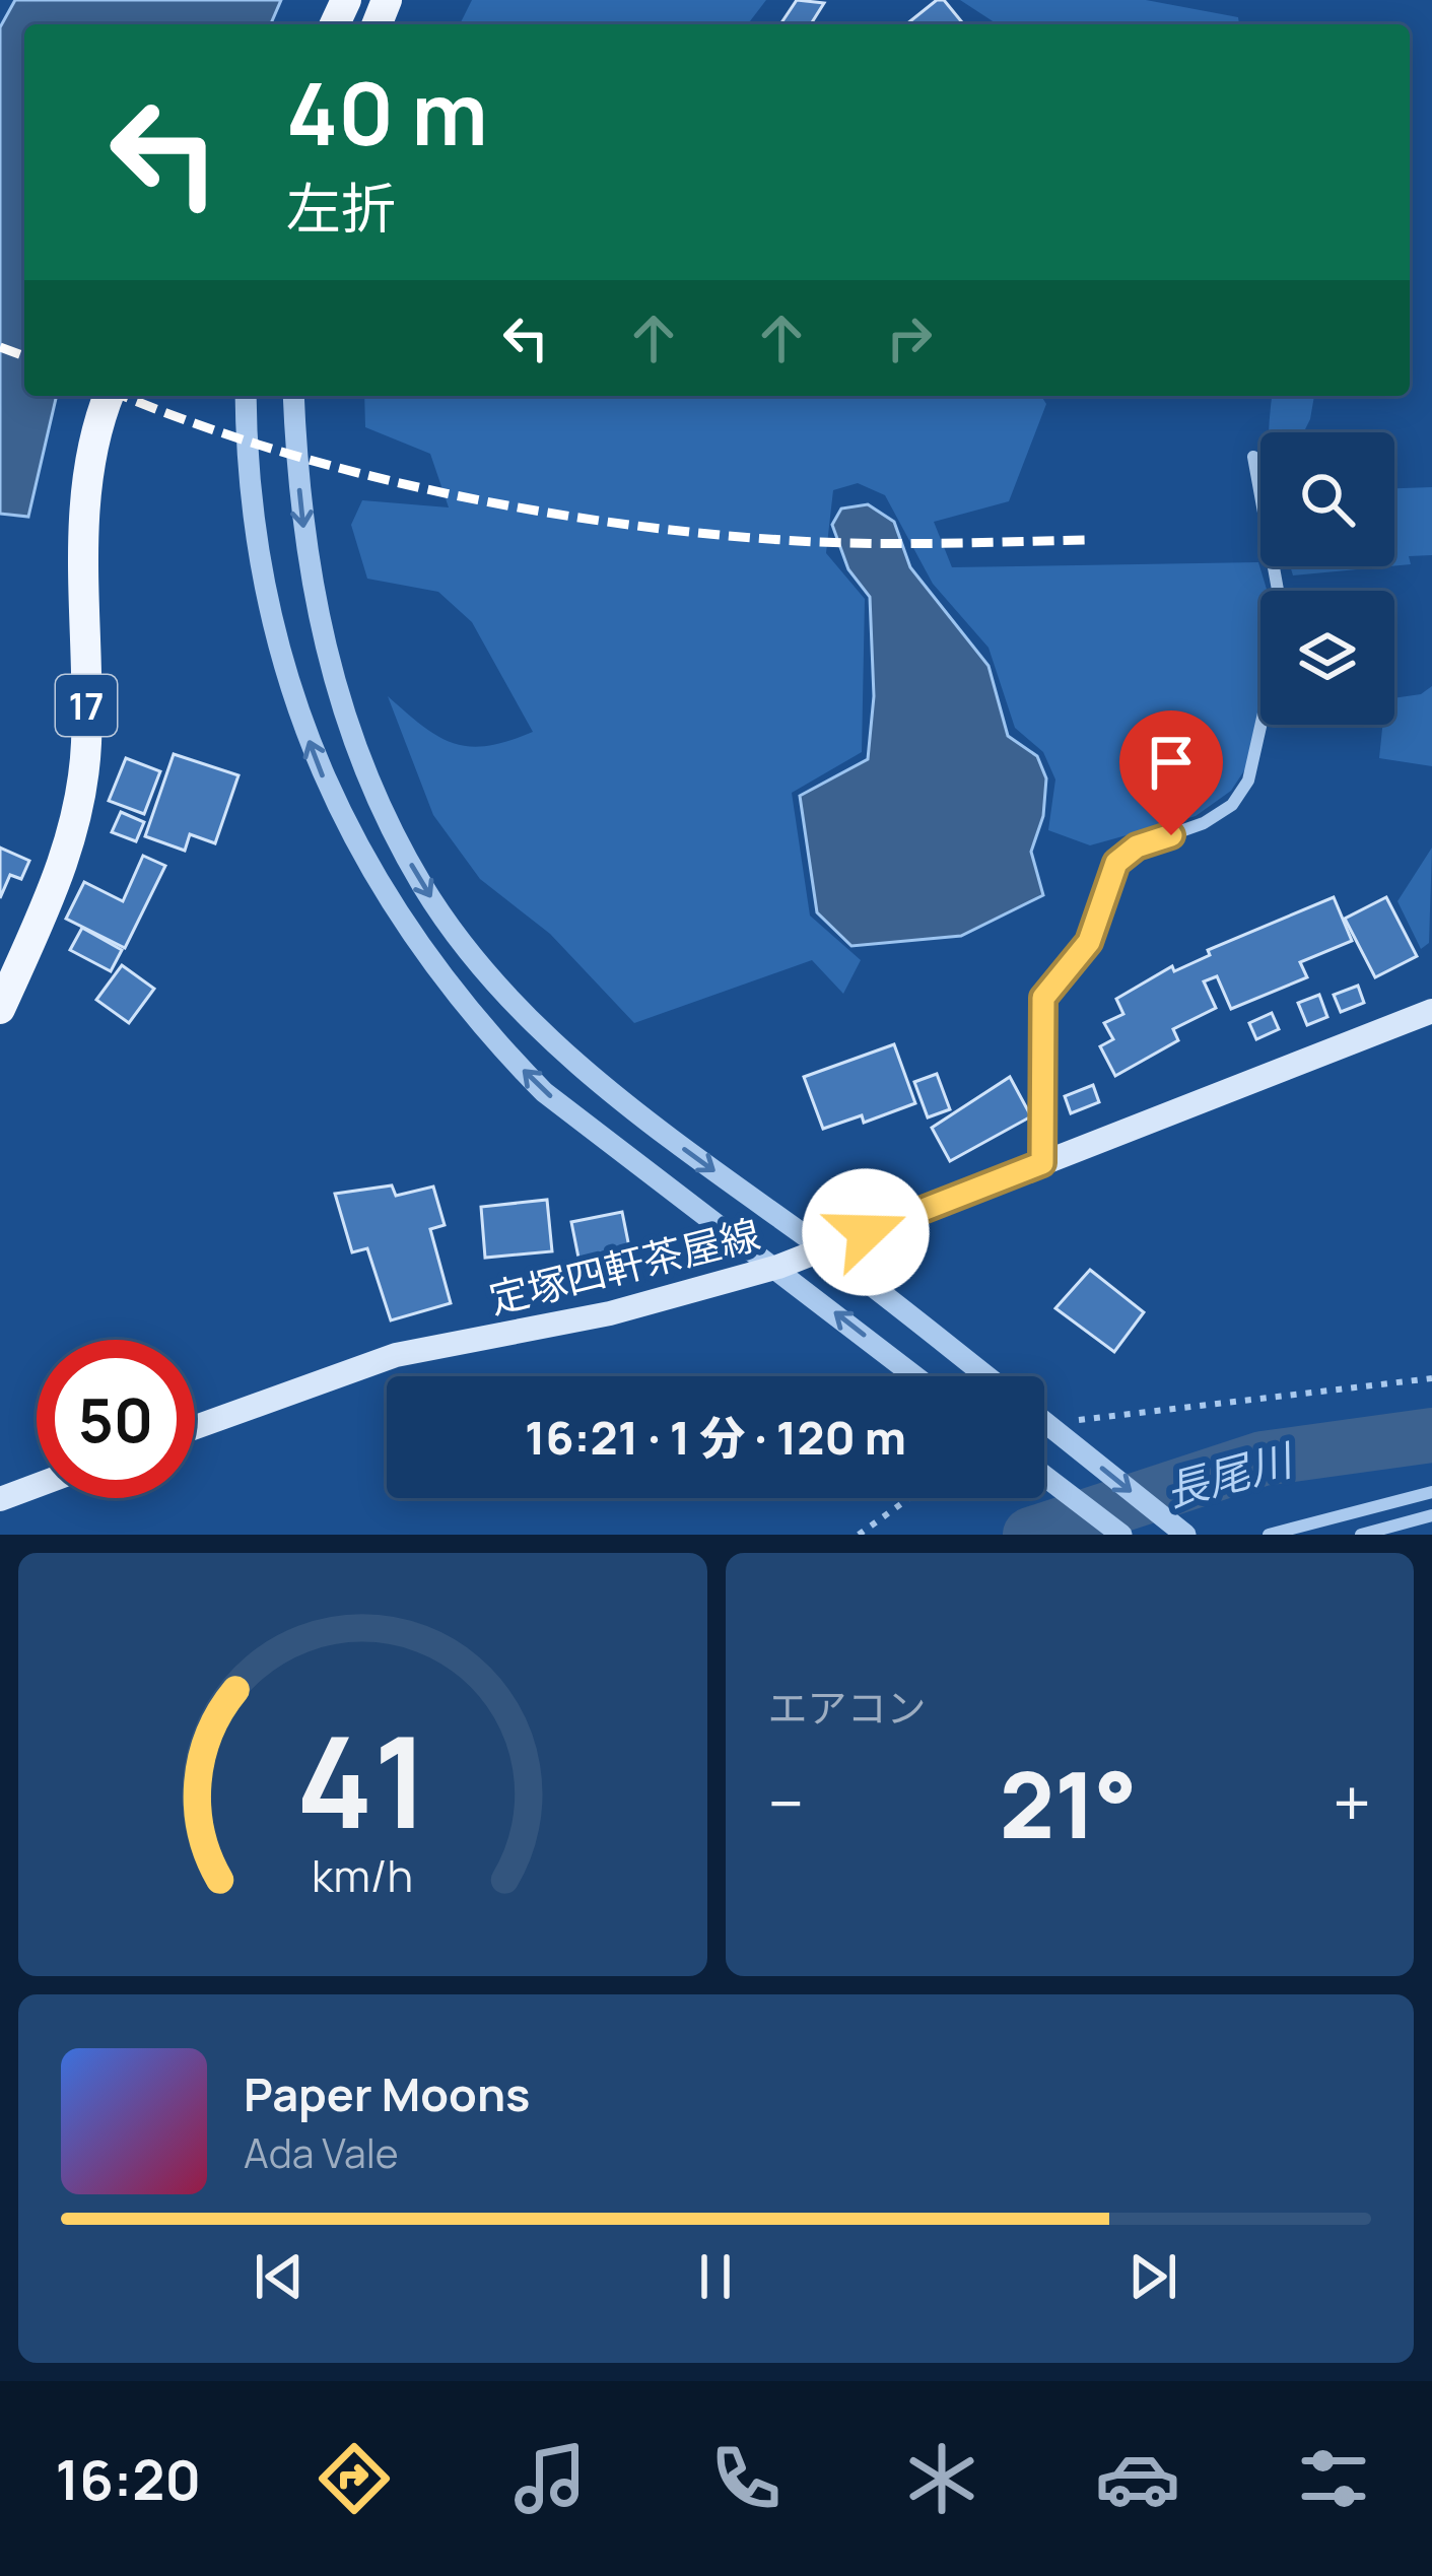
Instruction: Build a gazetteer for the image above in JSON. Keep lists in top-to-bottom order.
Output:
{
  "streets": {
    "main road": ["17", "定塚四軒茶屋線"]
  },
  "water": ["長尾川"],
  "page": {
    "turn": ["40 m", "左折"],
    "limit": "50",
    "trip": "16:21 · 1 分 · 120 m",
    "tile": "エアコン",
    "heat": ["−", "21°", "+"],
    "song": ["Paper Moons", "Ada Vale"],
    "tabs": "16:20",
    "gauge": ["41", "km/h"]
  }
}
